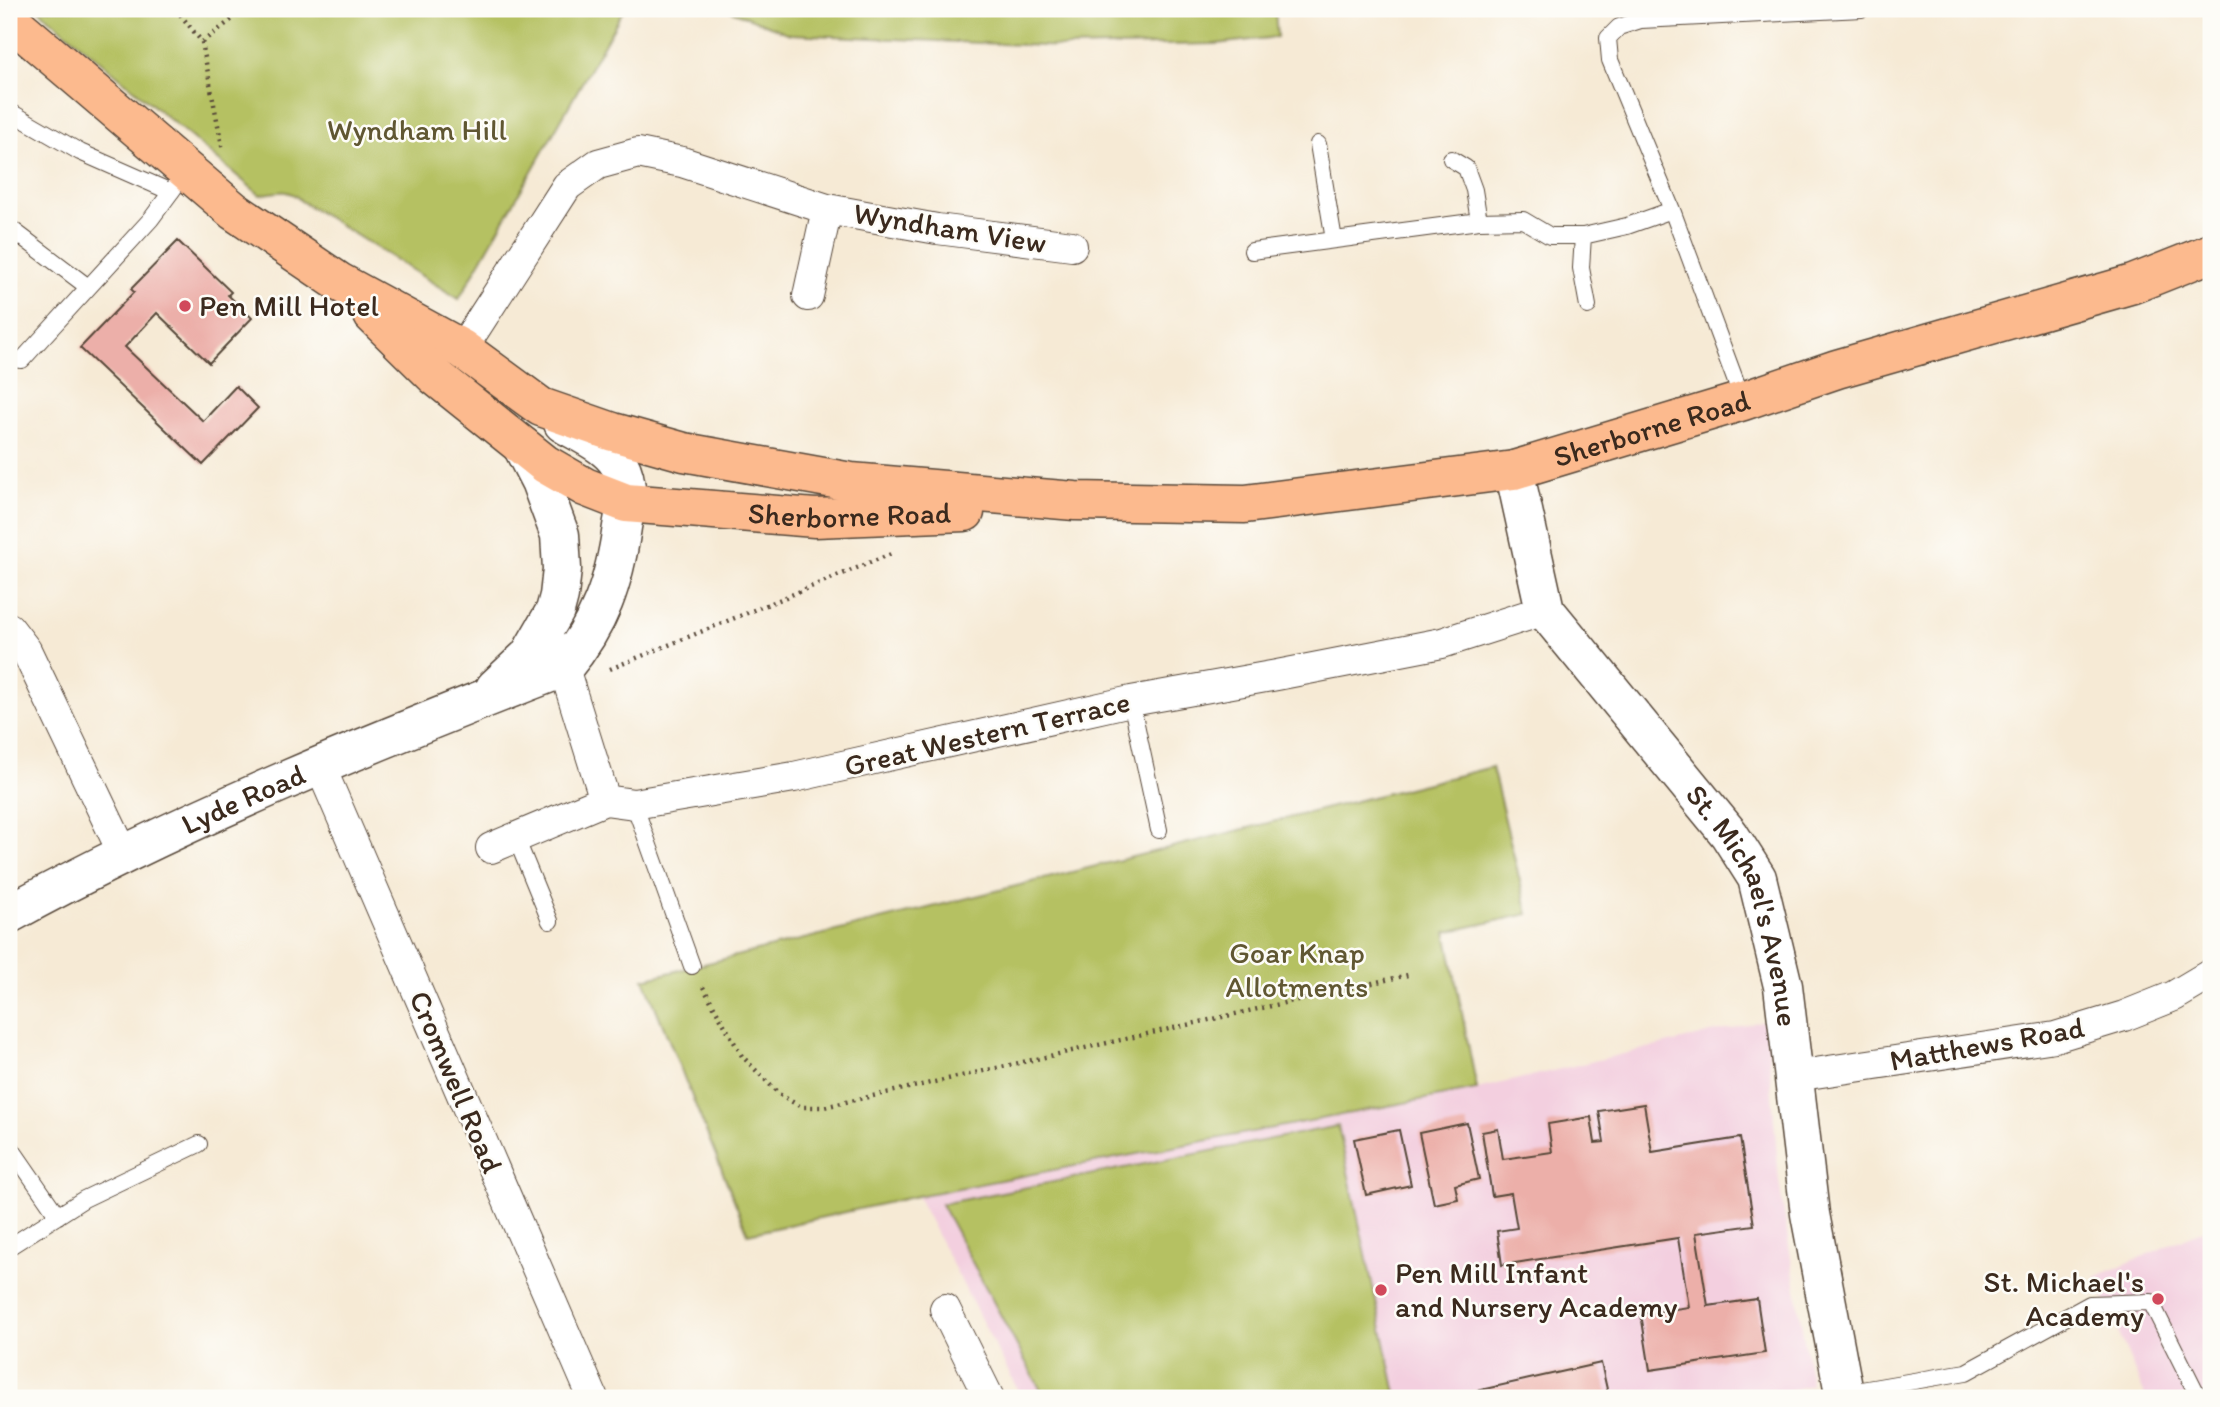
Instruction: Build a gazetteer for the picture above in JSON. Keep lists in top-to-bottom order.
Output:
{
  "streets": {
    "main road": ["Sherborne Road"],
    "street": [
      "Wyndham View",
      "Great Western Terrace",
      "Lyde Road",
      "St. Michael's Avenue",
      "Matthews Road",
      "Cromwell Road"
    ]
  },
  "crossings": [
    ["Wyndham View", "Sherborne Road"],
    ["Sherborne Road", "Lyde Road"],
    ["Sherborne Road", "St. Michael's Avenue"],
    ["Great Western Terrace", "St. Michael's Avenue"],
    ["Lyde Road", "Cromwell Road"],
    ["St. Michael's Avenue", "Matthews Road"]
  ],
  "parks": ["Wyndham Hill", "Goar Knap Allotments"],
  "places": ["Pen Mill Hotel", "Pen Mill Infant and Nursery Academy", "St. Michael's Academy"]
}
